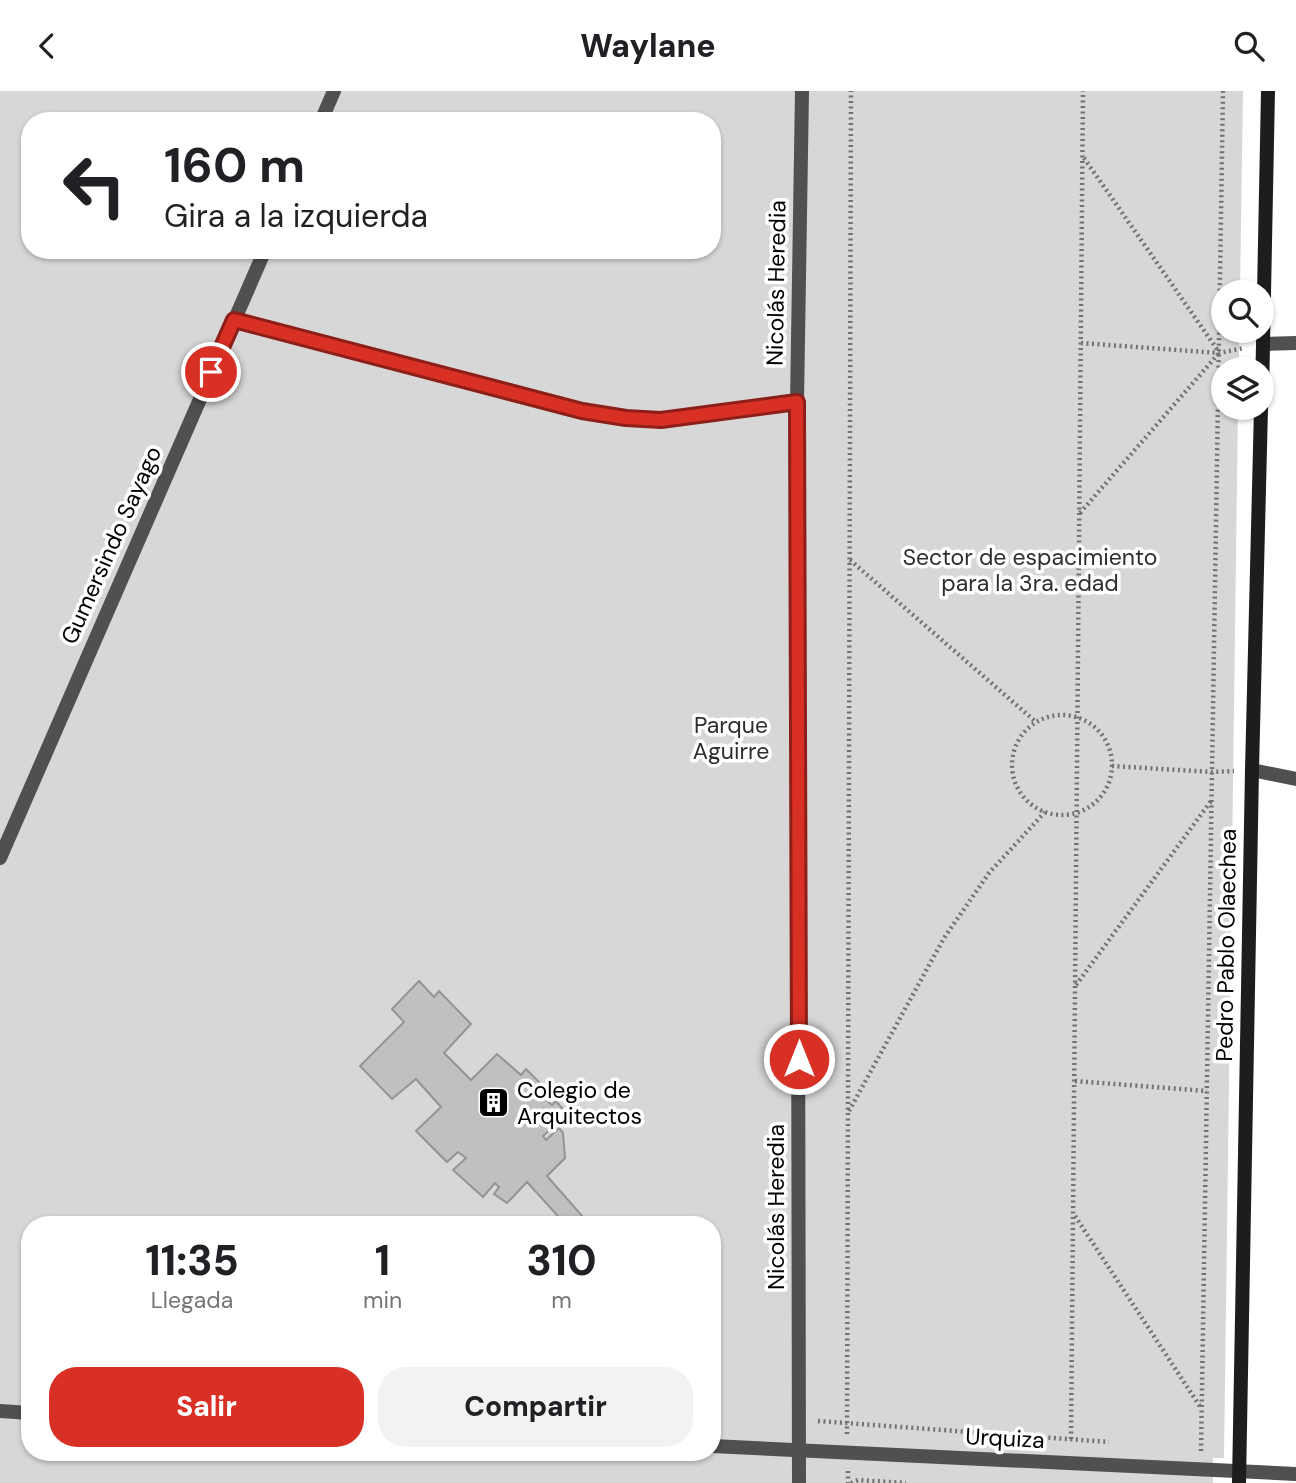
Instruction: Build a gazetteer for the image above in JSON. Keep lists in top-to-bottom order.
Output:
{
  "streets": {
    "street": [
      "Nicolás Heredia",
      "Gumersindo Sayago",
      "Pedro Pablo Olaechea",
      "Urquiza"
    ]
  },
  "crossings": [
    ["Nicolás Heredia", "Urquiza"],
    ["Pedro Pablo Olaechea", "Urquiza"]
  ],
  "parks": ["Sector de espacimiento para la 3ra. edad", "Parque Aguirre"],
  "places": {
    "building": ["Colegio de Arquitectos"]
  },
  "page": {
    "header": "Waylane",
    "turn": ["160 m", "Gira a la izquierda"],
    "eta": [
      "11:35",
      "Llegada",
      "1",
      "min",
      "310",
      "m"
    ],
    "buttons": ["Salir", "Compartir"]
  }
}
